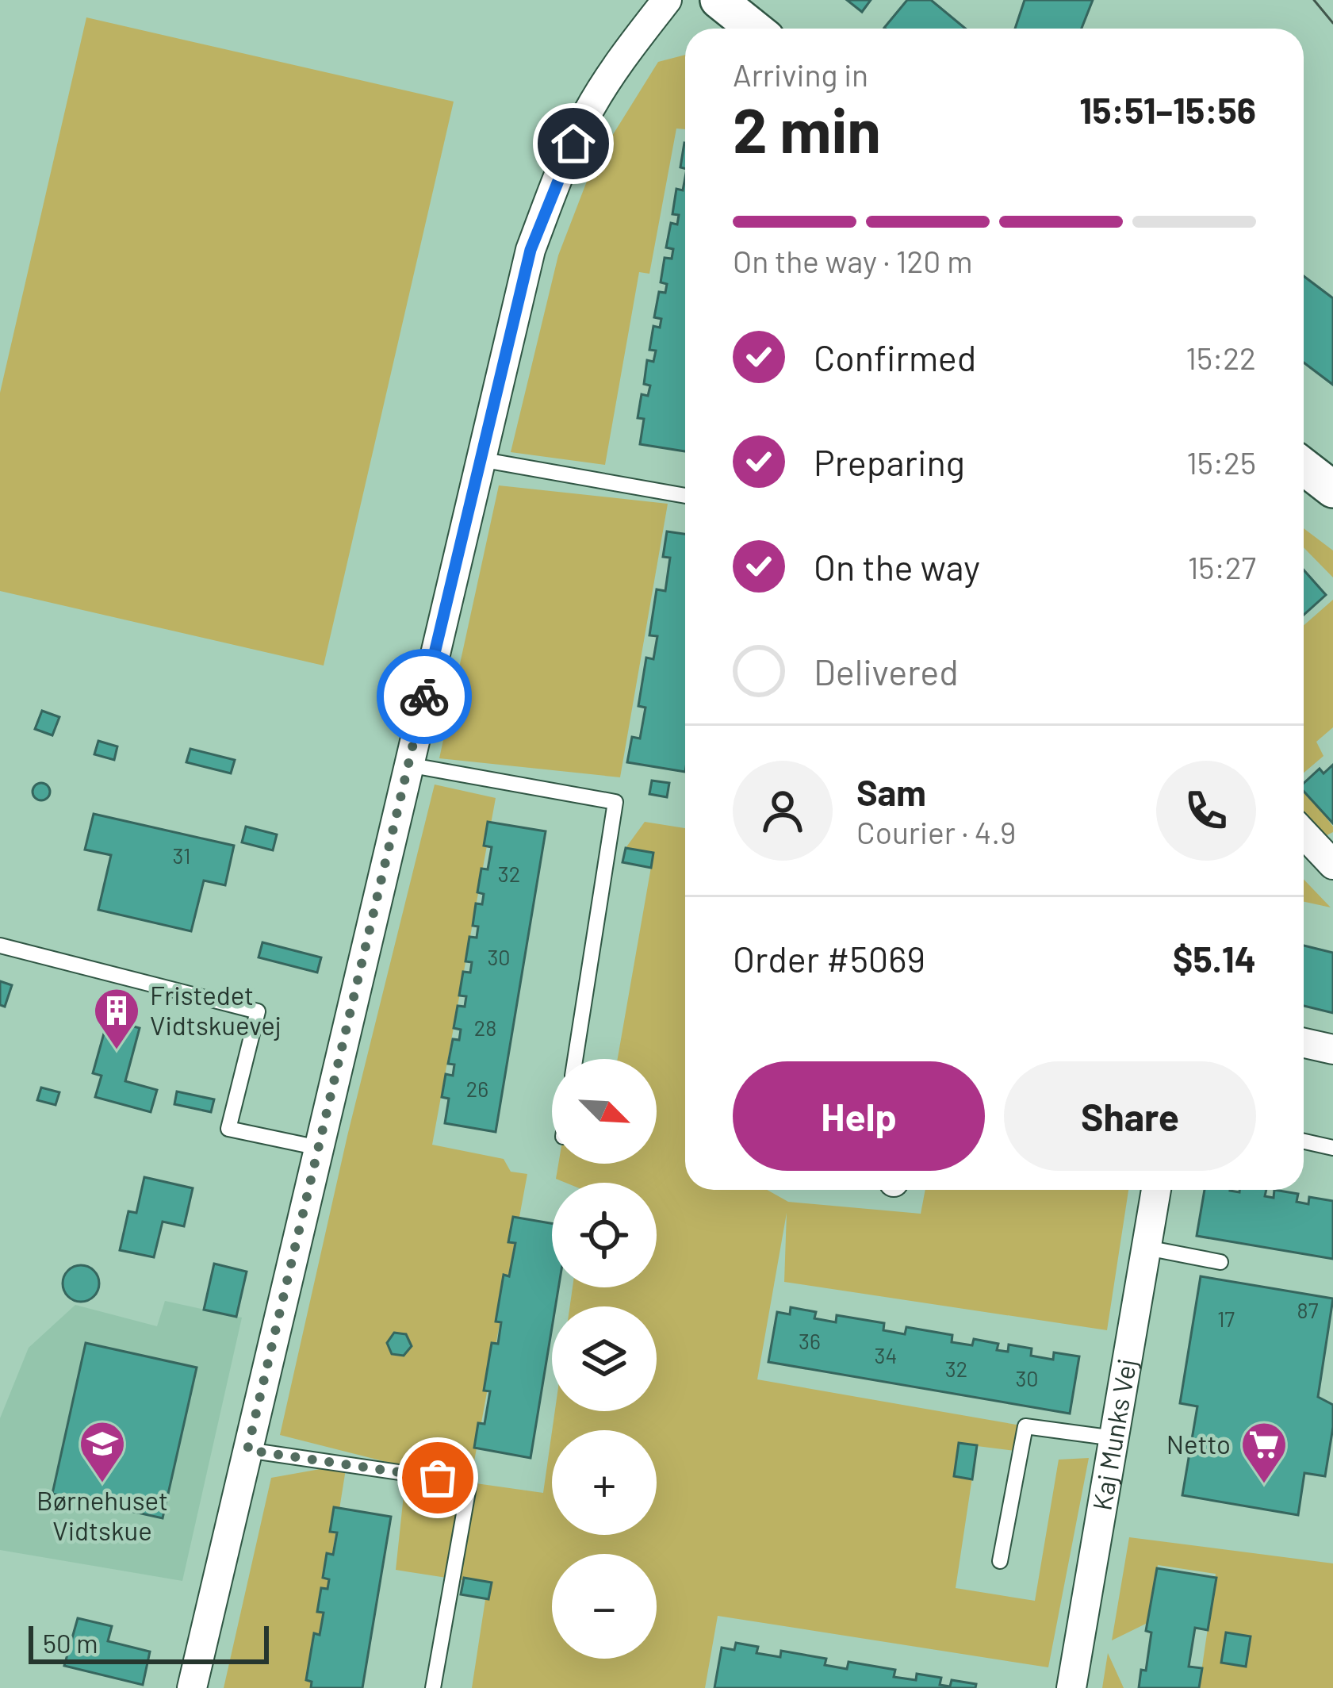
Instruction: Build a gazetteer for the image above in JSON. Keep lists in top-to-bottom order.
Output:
{
  "streets": {
    "street": ["Kaj Munks Vej"]
  },
  "places": {
    "building": ["Fristedet Vidtskuevej"],
    "school or university": ["Børnehuset Vidtskue"],
    "supermarket": ["Netto"]
  },
  "house_numbers": [
    "31",
    "32",
    "30",
    "28",
    "26",
    "87",
    "17",
    "36",
    "34",
    "32",
    "30"
  ],
  "scale_bar": "50 m",
  "north": "bottom right",
  "page": {
    "heading": ["2 min", "Arriving in", "15:51–15:56"],
    "panel": [
      "Sam",
      "Courier · 4.9",
      "Order #5069",
      "$5.14"
    ],
    "bar": "On the way · 120 m",
    "list": [
      ["Confirmed", "15:22"],
      ["Preparing", "15:25"],
      ["On the way", "15:27"],
      "Delivered"
    ],
    "buttons": ["Help", "Share"],
    "map_buttons": ["+", "−"],
    "scale": "50 m"
  }
}
